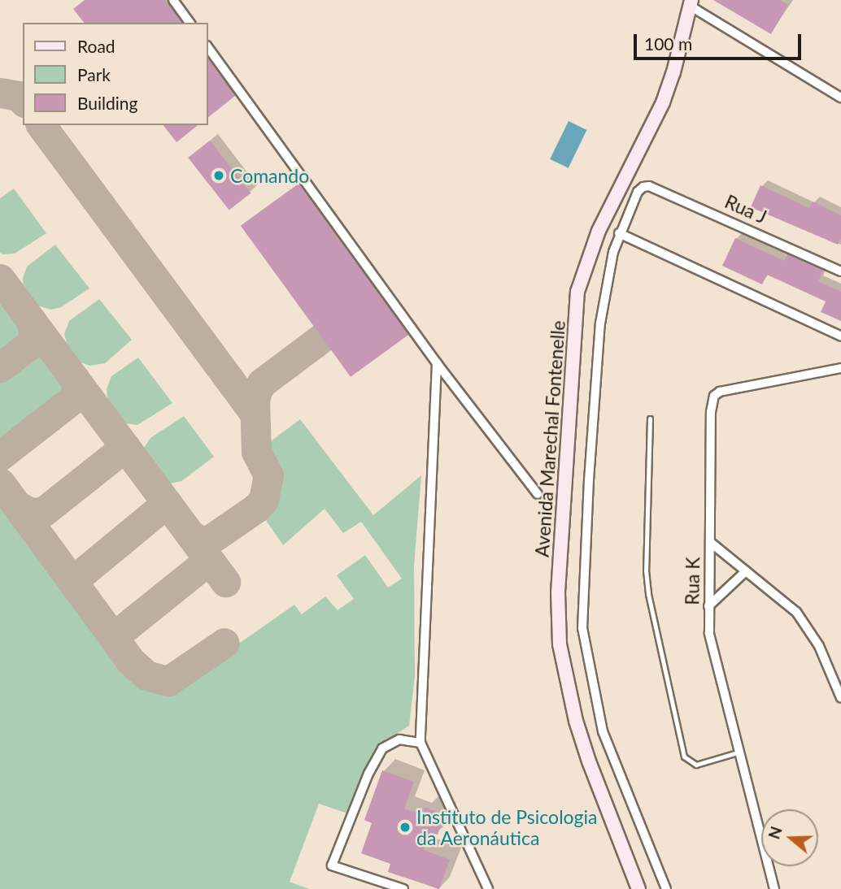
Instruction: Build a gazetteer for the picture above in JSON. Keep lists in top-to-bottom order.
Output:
{
  "streets": {
    "main road": ["Avenida Marechal Fontenelle"],
    "street": ["Rua J", "Rua K"]
  },
  "places": ["Comando", "Instituto de Psicologia da Aeronáutica"],
  "legend": ["Road", "Park", "Building"],
  "scale_bar": "100 m",
  "north": "left"
}
